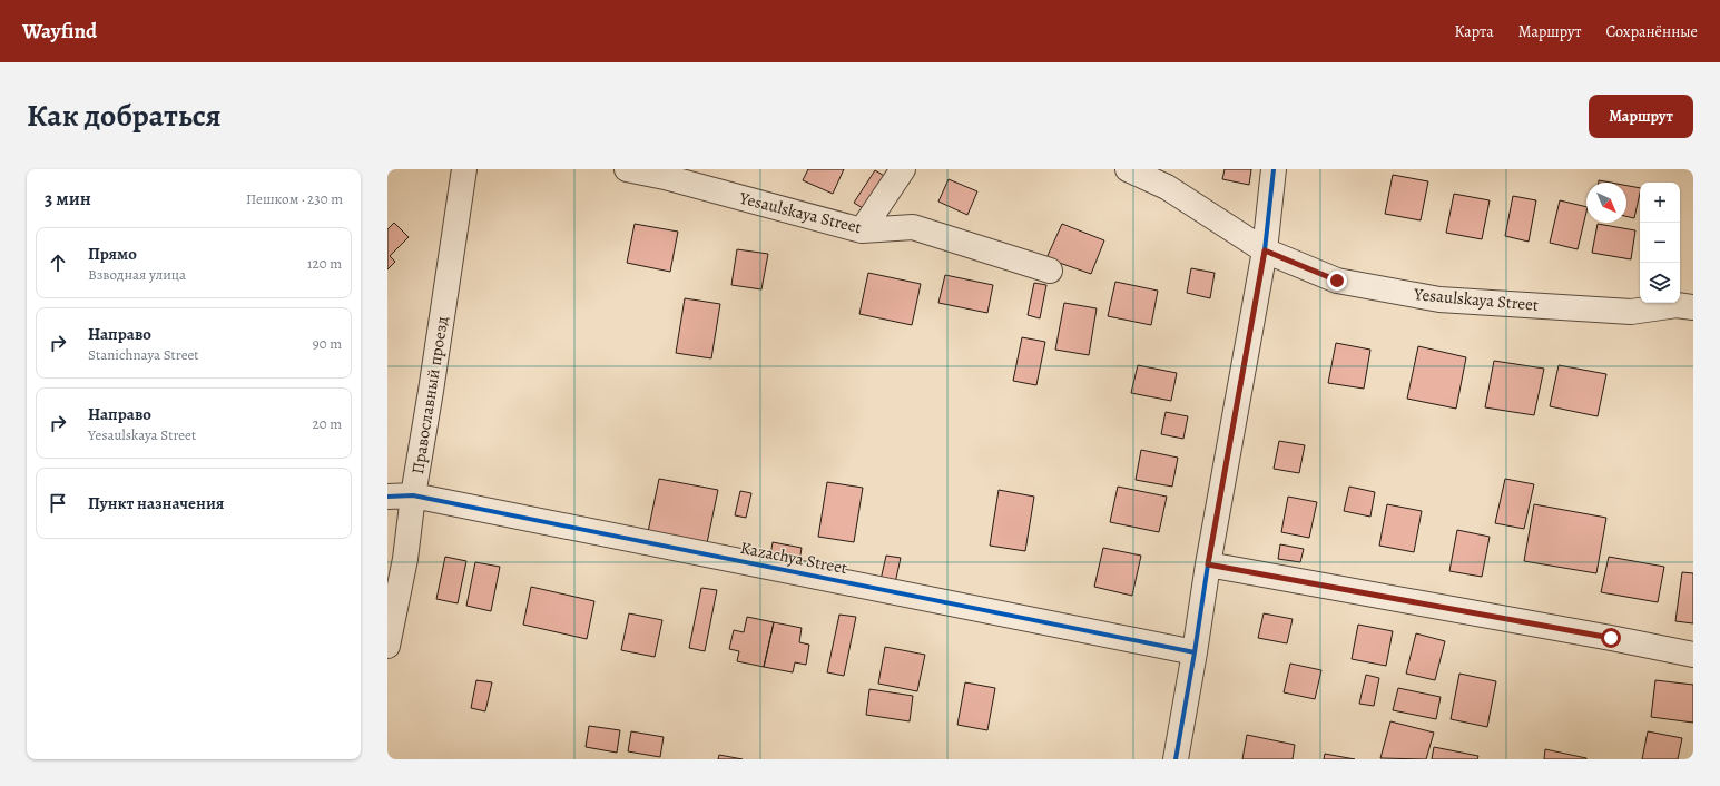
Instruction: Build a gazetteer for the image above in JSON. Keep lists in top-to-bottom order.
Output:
{
  "streets": {
    "street": ["Yesaulskaya Street", "Православный проезд", "Kazachya Street"]
  },
  "crossings": [
    ["Православный проезд", "Kazachya Street"]
  ],
  "north": "bottom right",
  "page": {
    "header": "Wayfind",
    "nav": ["Карта", "Маршрут", "Сохранённые"],
    "title": "Как добраться",
    "buttons": "Маршрут",
    "heading": ["3 мин", "Пешком · 230 m"],
    "map_buttons": ["+", "−"],
    "list": [
      ["Прямо", "Взводная улица", "120 m"],
      ["Направо", "Stanichnaya Street", "90 m"],
      ["Направо", "Yesaulskaya Street", "20 m"],
      "Пункт назначения"
    ]
  }
}
